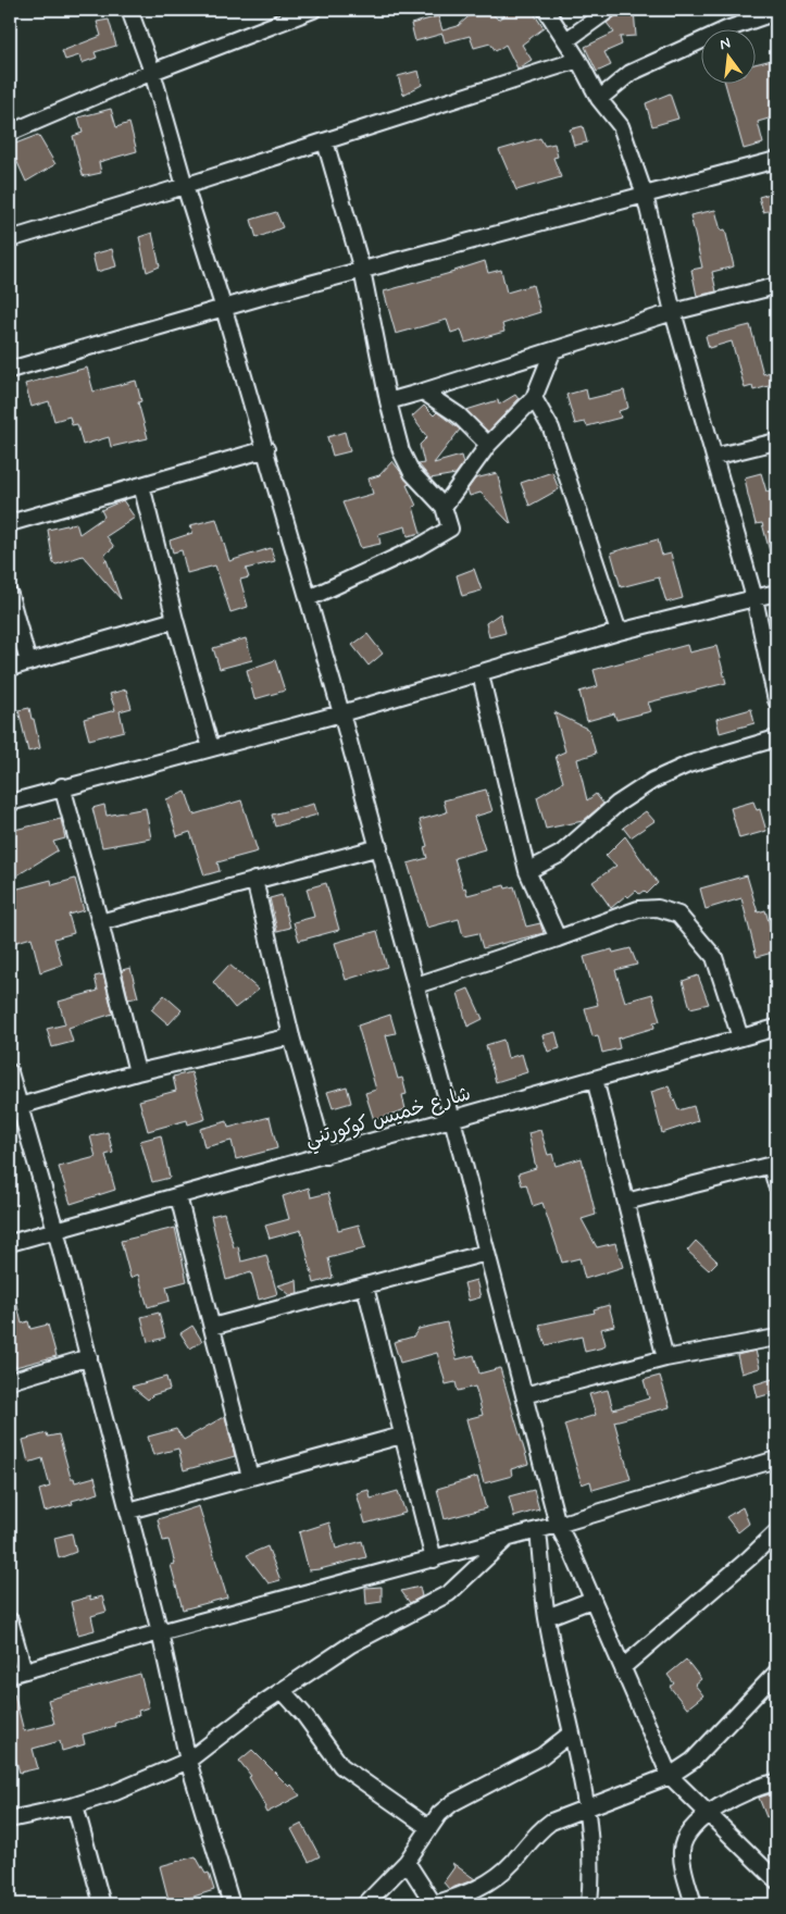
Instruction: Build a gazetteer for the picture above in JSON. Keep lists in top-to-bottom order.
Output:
{
  "streets": {
    "street": ["شارع خميس كوكورتني"]
  },
  "north": "top"
}
